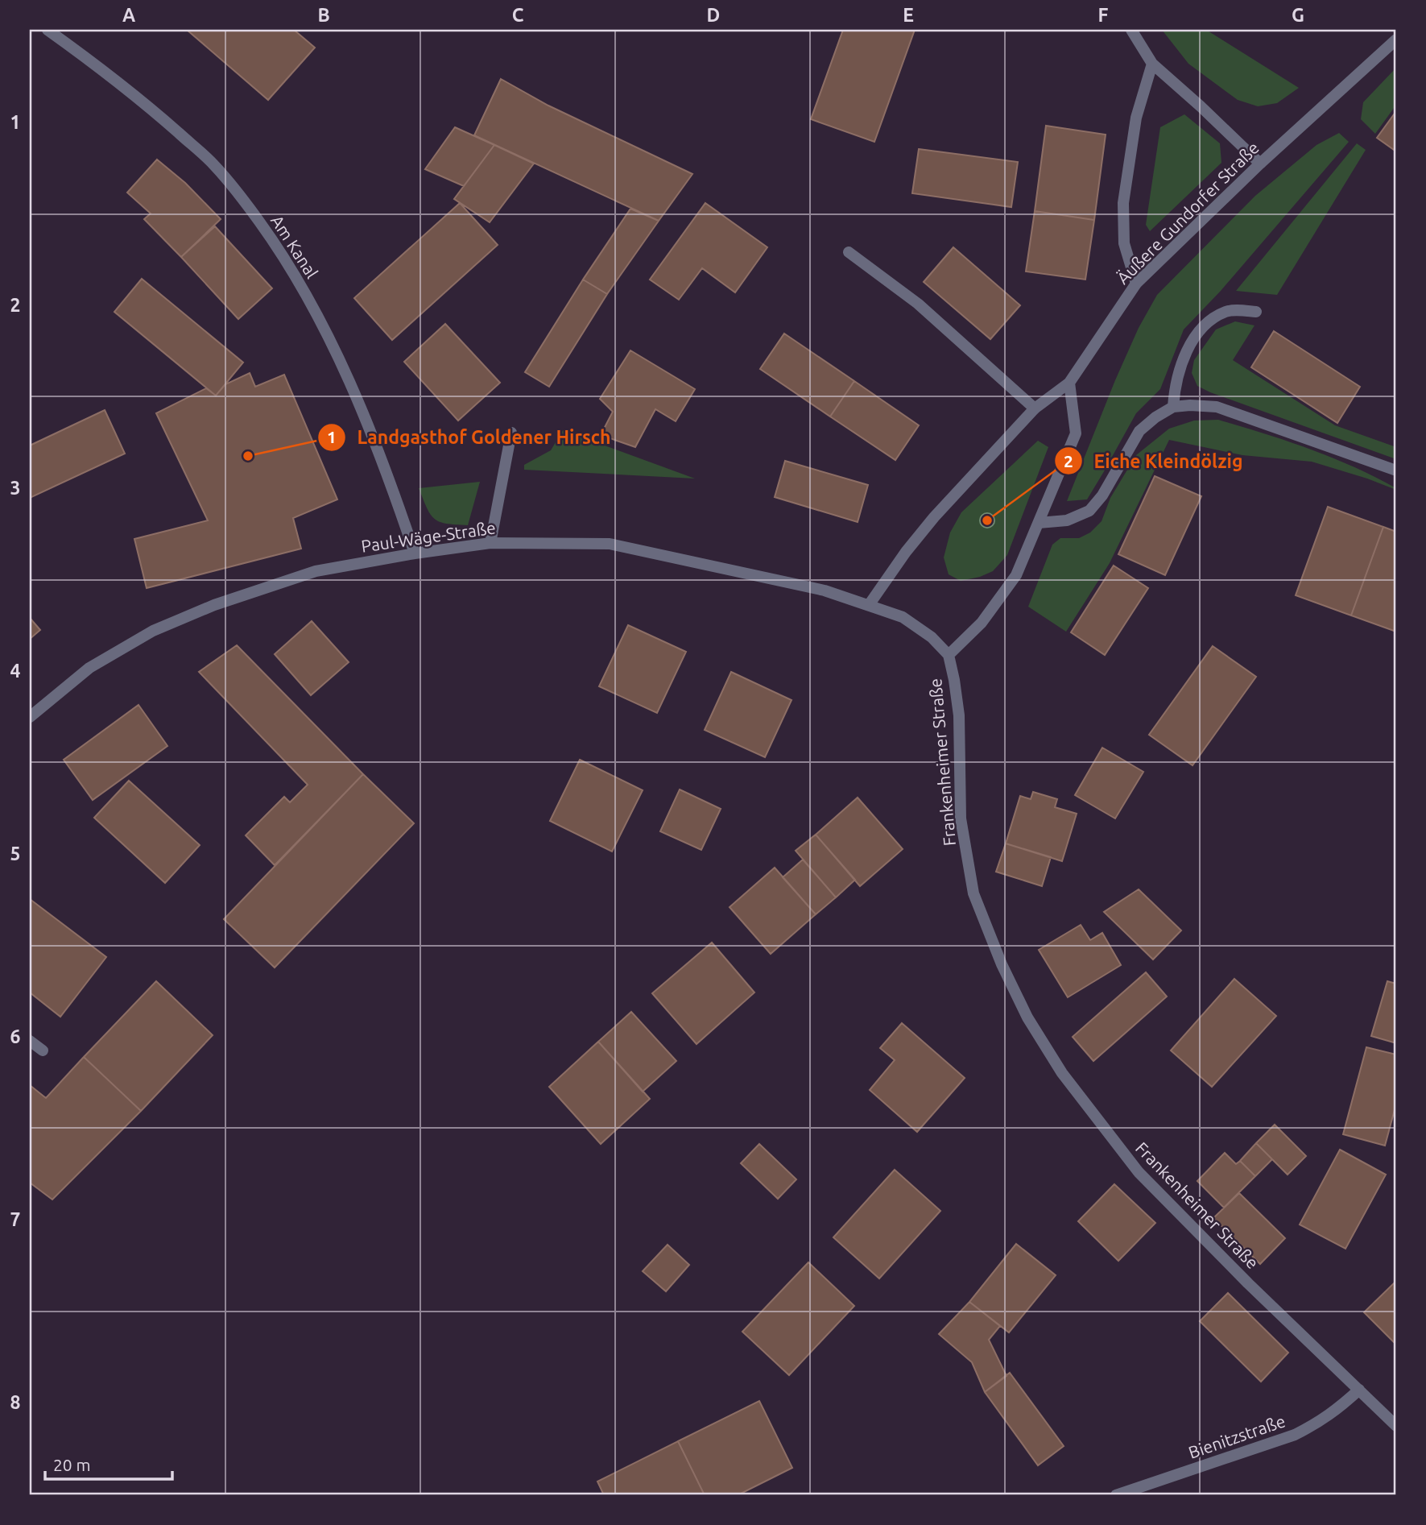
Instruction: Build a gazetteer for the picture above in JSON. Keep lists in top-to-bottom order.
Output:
{
  "streets": {
    "street": [
      "Äußere Gundorfer Straße",
      "Am Kanal",
      "Paul-Wäge-Straße",
      "Frankenheimer Straße",
      "Bienitzstraße"
    ]
  },
  "crossings": [
    ["Äußere Gundorfer Straße", "Paul-Wäge-Straße"],
    ["Äußere Gundorfer Straße", "Frankenheimer Straße"],
    ["Am Kanal", "Paul-Wäge-Straße"],
    ["Paul-Wäge-Straße", "Frankenheimer Straße"],
    ["Frankenheimer Straße", "Bienitzstraße"]
  ],
  "places": ["Landgasthof Goldener Hirsch", "Eiche Kleindölzig"],
  "scale_bar": "20 m",
  "grid": {
    "columns": [
      "A",
      "B",
      "C",
      "D",
      "E",
      "F",
      "G"
    ],
    "rows": [
      "1",
      "2",
      "3",
      "4",
      "5",
      "6",
      "7",
      "8"
    ]
  }
}
